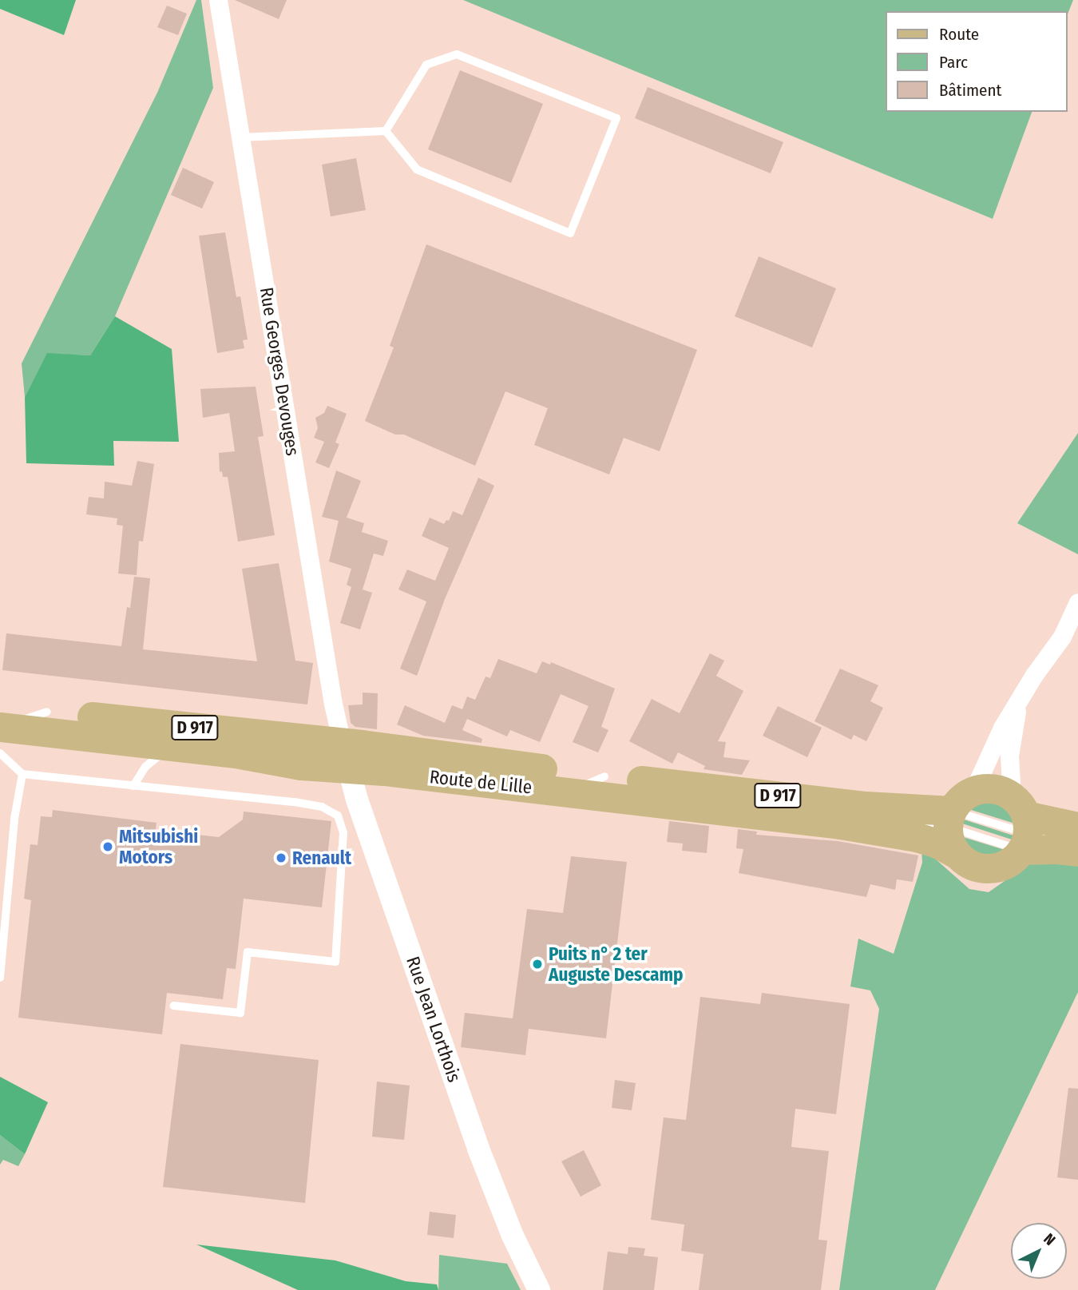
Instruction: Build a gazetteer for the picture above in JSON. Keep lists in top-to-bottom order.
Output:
{
  "streets": {
    "main road": ["D 917", "Route de Lille"],
    "street": ["Rue Georges Devouges", "Rue Jean Lorthois"]
  },
  "crossings": [
    ["Rue Georges Devouges", "Route de Lille"],
    ["Rue Georges Devouges", "Rue Jean Lorthois"],
    ["Route de Lille", "Rue Jean Lorthois"]
  ],
  "places": ["Mitsubishi Motors", "Renault", "Puits n° 2 ter Auguste Descamp"],
  "legend": ["Route", "Parc", "Bâtiment"],
  "north": "top right"
}
